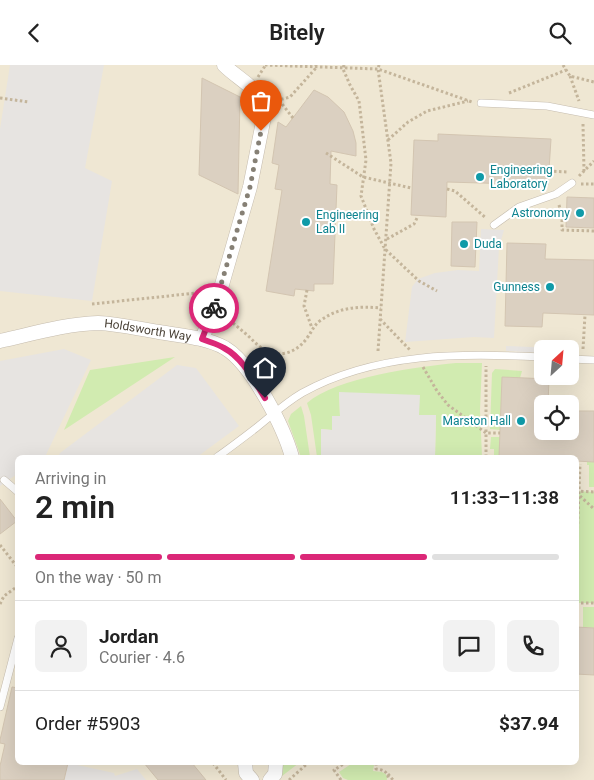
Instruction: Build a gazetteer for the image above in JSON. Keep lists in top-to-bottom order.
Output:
{
  "streets": {
    "street": ["Holdsworth Way"]
  },
  "places": [
    "Engineering Laboratory",
    "Astronomy",
    "Engineering Lab II",
    "Duda",
    "Gunness",
    "Marston Hall"
  ],
  "north": "top right",
  "page": {
    "header": "Bitely",
    "heading": ["2 min", "Arriving in", "11:33–11:38"],
    "panel": [
      "Jordan",
      "Courier · 4.6",
      "Order #5903",
      "$37.94"
    ],
    "bar": "On the way · 50 m"
  }
}
